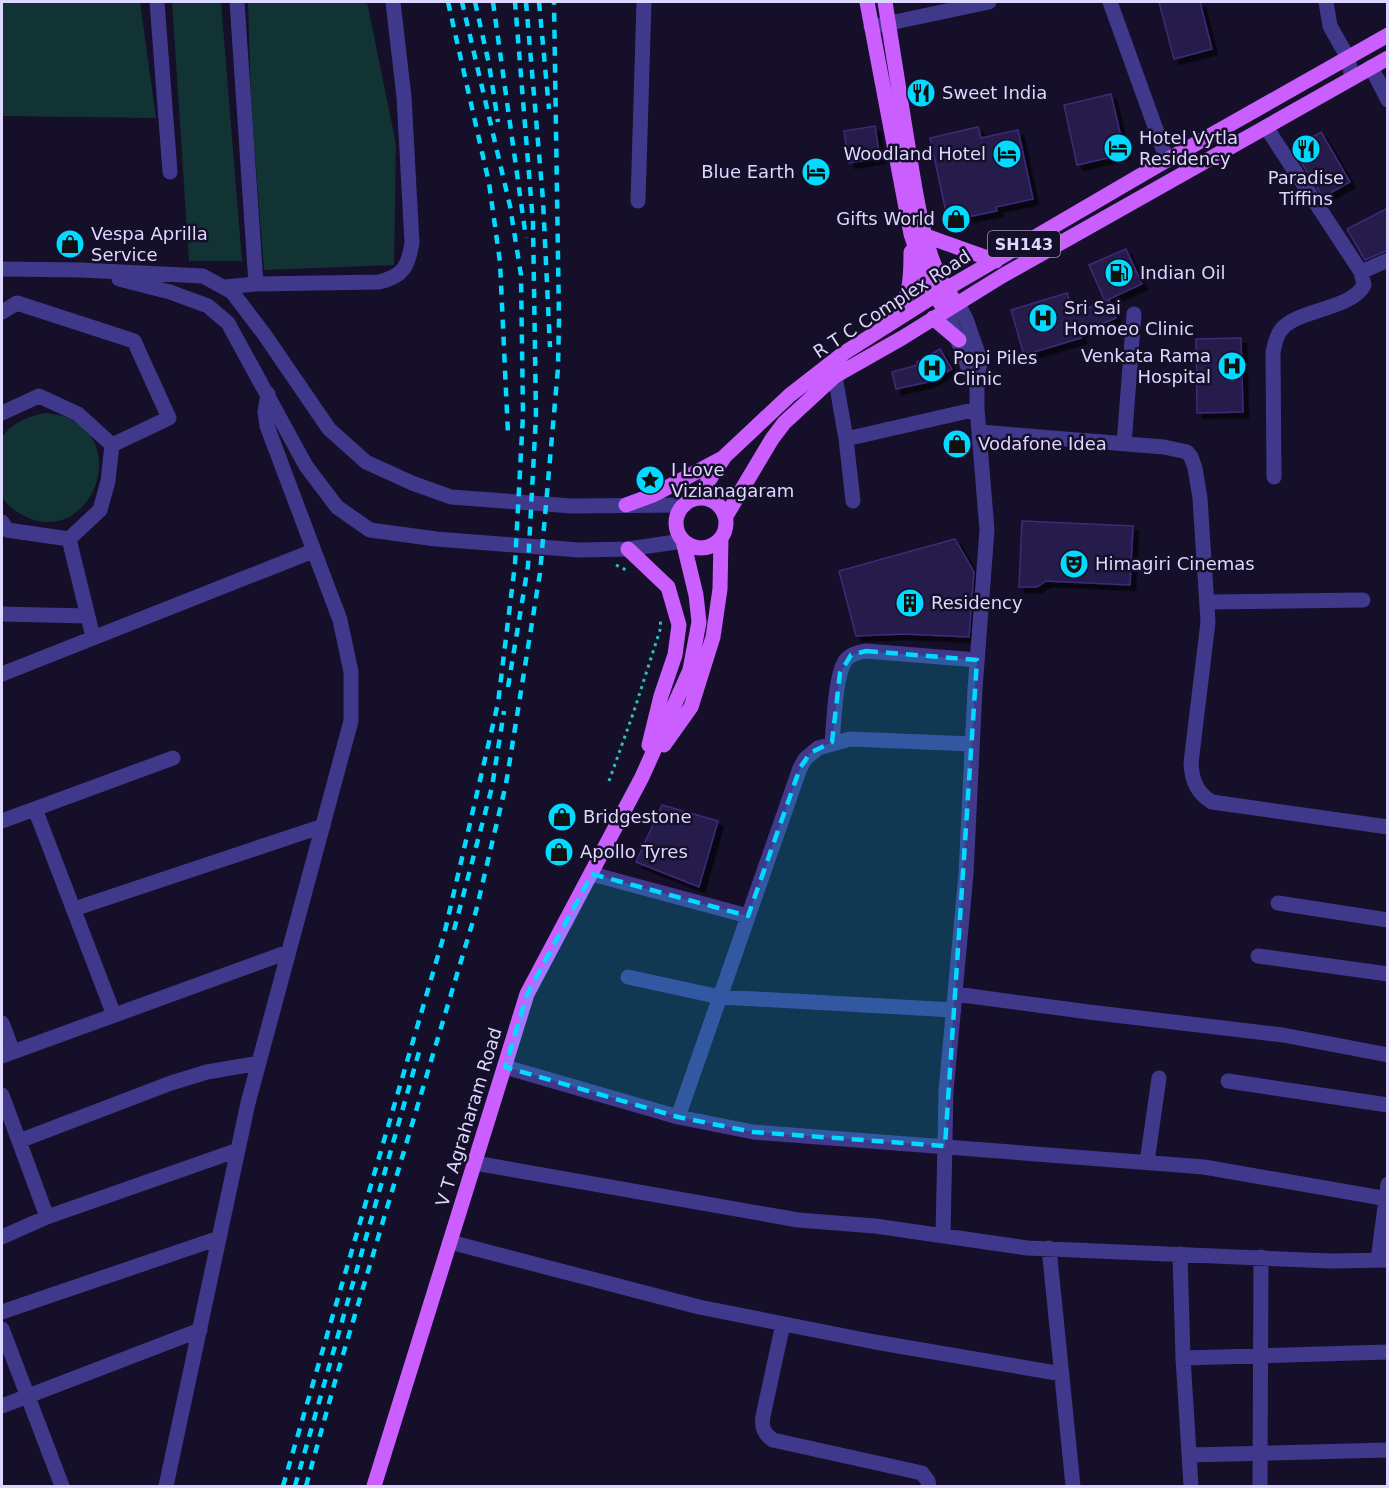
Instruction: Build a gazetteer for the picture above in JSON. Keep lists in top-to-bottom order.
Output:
{
  "streets": {
    "main road": ["SH143", "R T C Complex Road", "V T Agraharam Road"]
  },
  "crossings": [
    ["SH143", "R T C Complex Road"]
  ],
  "places": {
    "restaurant": ["Sweet India", "Paradise Tiffins"],
    "hotel": ["Hotel Vytla Residency", "Woodland Hotel", "Blue Earth"],
    "shop": [
      "Gifts World",
      "Vespa Aprilla Service",
      "Vodafone Idea",
      "Bridgestone",
      "Apollo Tyres"
    ],
    "fuel station": ["Indian Oil"],
    "hospital": ["Sri Sai Homoeo Clinic", "Venkata Rama Hospital", "Popi Piles Clinic"],
    "place": ["I Love Vizianagaram"],
    "theatre": ["Himagiri Cinemas"],
    "building": ["Residency"]
  }
}
